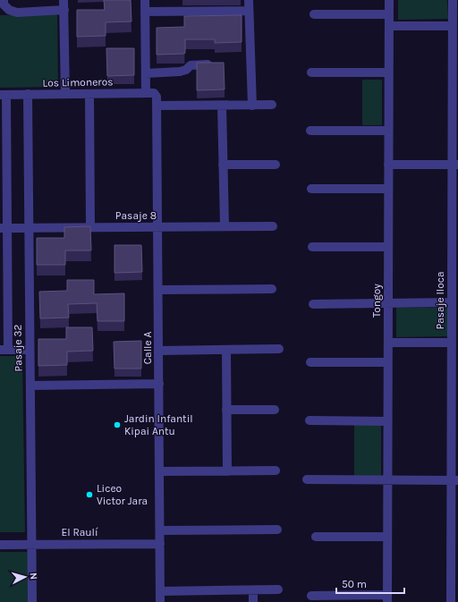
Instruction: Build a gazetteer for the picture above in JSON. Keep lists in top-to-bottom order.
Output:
{
  "streets": {
    "street": [
      "Los Limoneros",
      "Pasaje 8",
      "Tongoy",
      "Pasaje Iloca",
      "Pasaje 32",
      "Calle A",
      "El Raulí"
    ]
  },
  "crossings": [
    ["Los Limoneros", "Pasaje 32"],
    ["Los Limoneros", "Calle A"],
    ["Pasaje 8", "Pasaje 32"],
    ["Pasaje 8", "Calle A"],
    ["Pasaje 32", "El Raulí"],
    ["Calle A", "El Raulí"]
  ],
  "places": ["Jardin Infantil Kipai Antu", "Liceo Victor Jara"],
  "scale_bar": "50 m",
  "north": "right"
}
